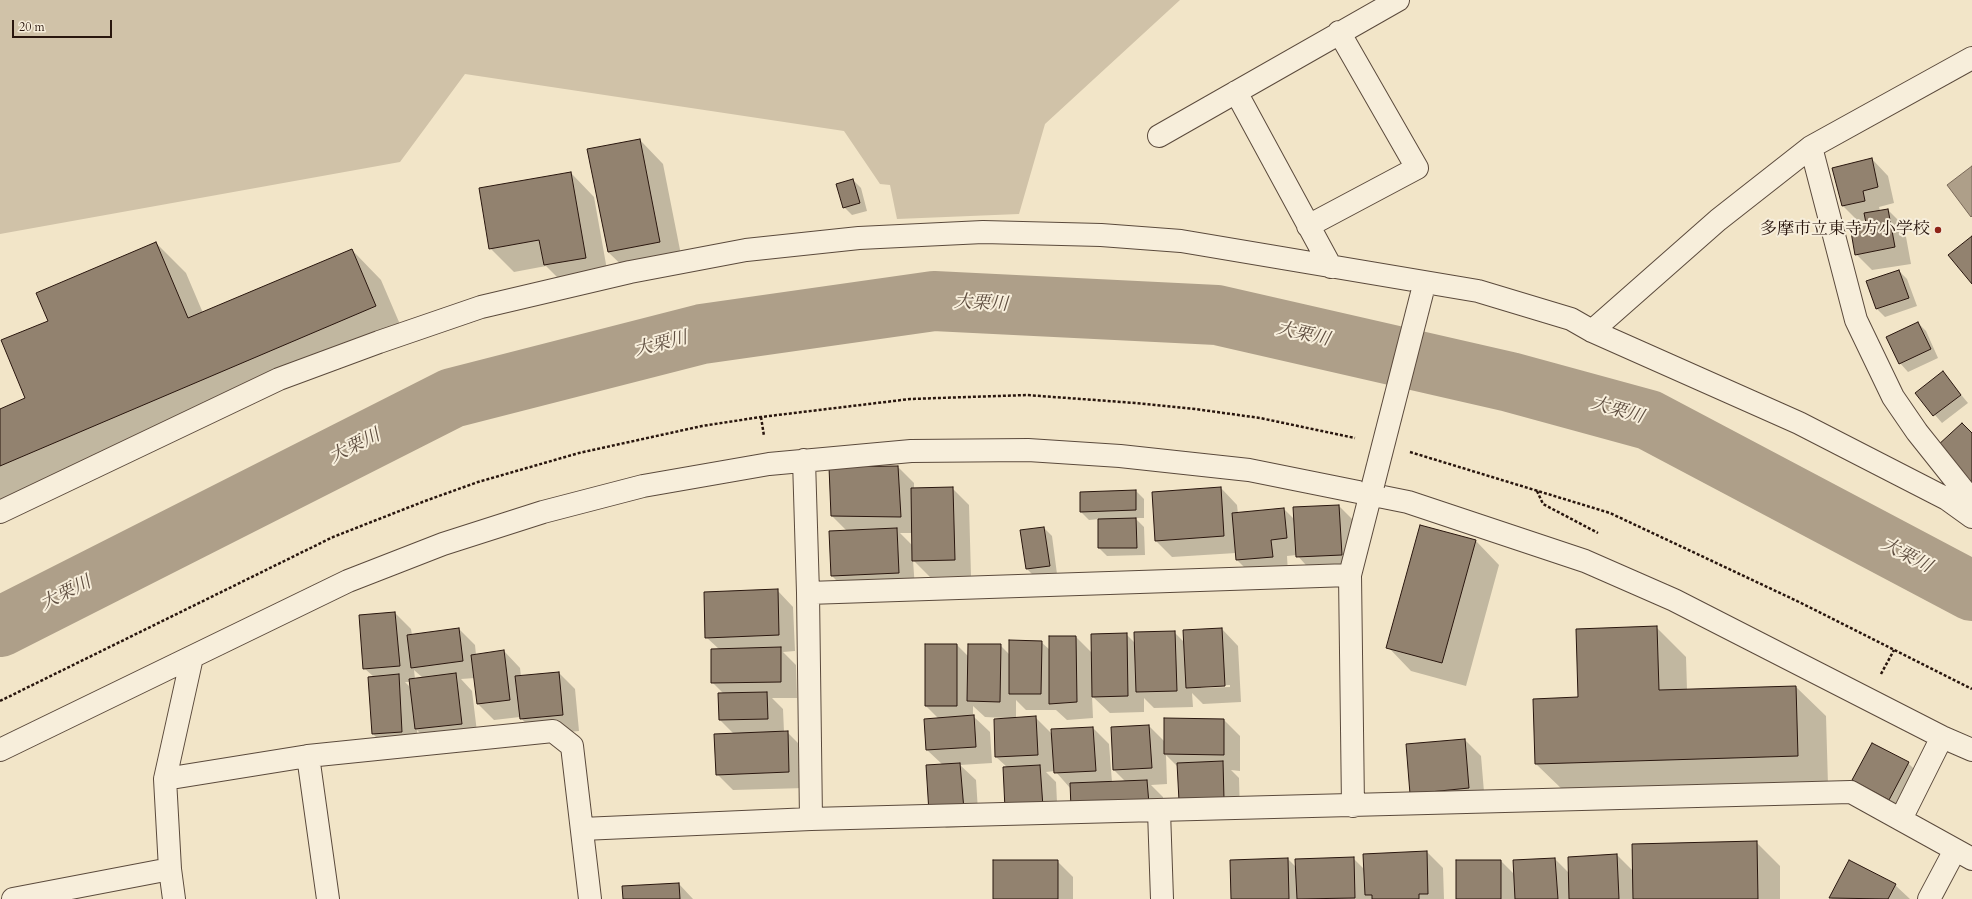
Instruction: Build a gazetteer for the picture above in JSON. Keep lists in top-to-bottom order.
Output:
{
  "water": ["大栗川"],
  "places": ["多摩市立東寺方小学校"],
  "scale_bar": "20 m"
}
